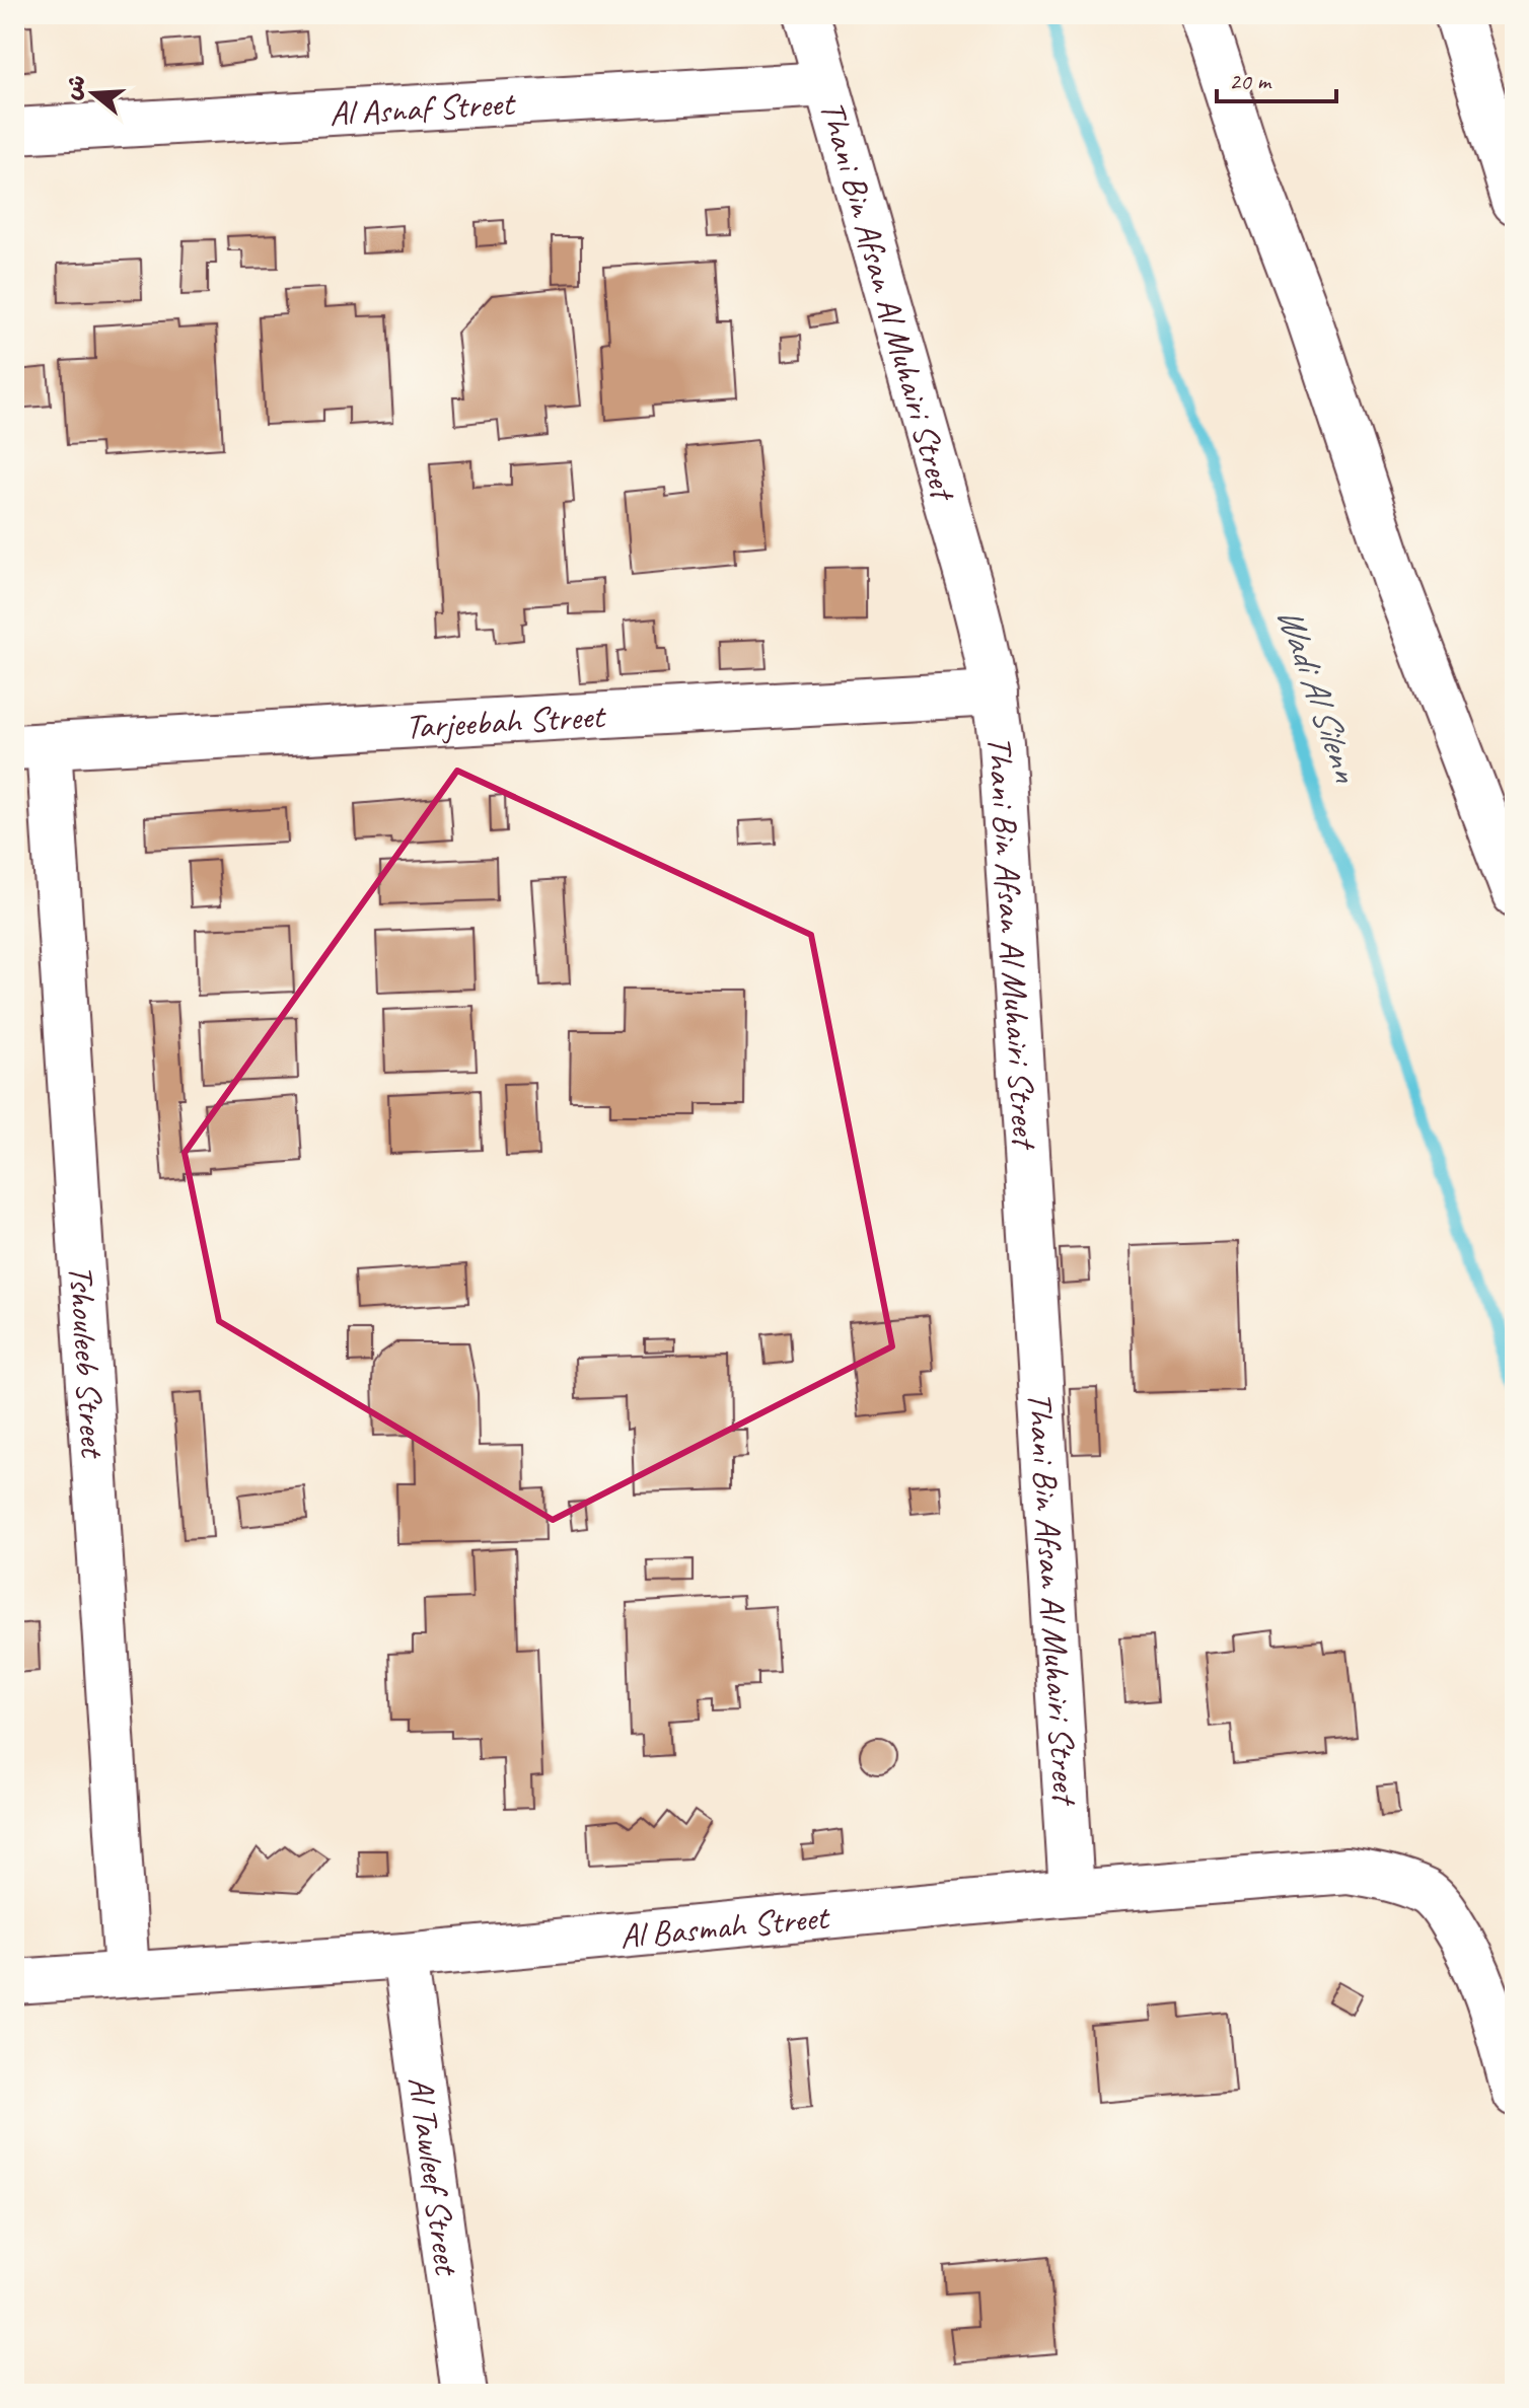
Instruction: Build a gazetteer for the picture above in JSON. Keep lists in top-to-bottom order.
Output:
{
  "streets": {
    "street": [
      "Al Asnaf Street",
      "Thani Bin Afsan Al Muhairi Street",
      "Tarjeebah Street",
      "Tshouleeb Street",
      "Al Basmah Street",
      "Al Tawleef Street"
    ]
  },
  "crossings": [
    ["Al Asnaf Street", "Thani Bin Afsan Al Muhairi Street"],
    ["Thani Bin Afsan Al Muhairi Street", "Tarjeebah Street"],
    ["Thani Bin Afsan Al Muhairi Street", "Al Basmah Street"],
    ["Tarjeebah Street", "Tshouleeb Street"],
    ["Tshouleeb Street", "Al Basmah Street"],
    ["Al Basmah Street", "Al Tawleef Street"]
  ],
  "water": ["Wadi Al Silenn"],
  "scale_bar": "20 m",
  "north": "left"
}
